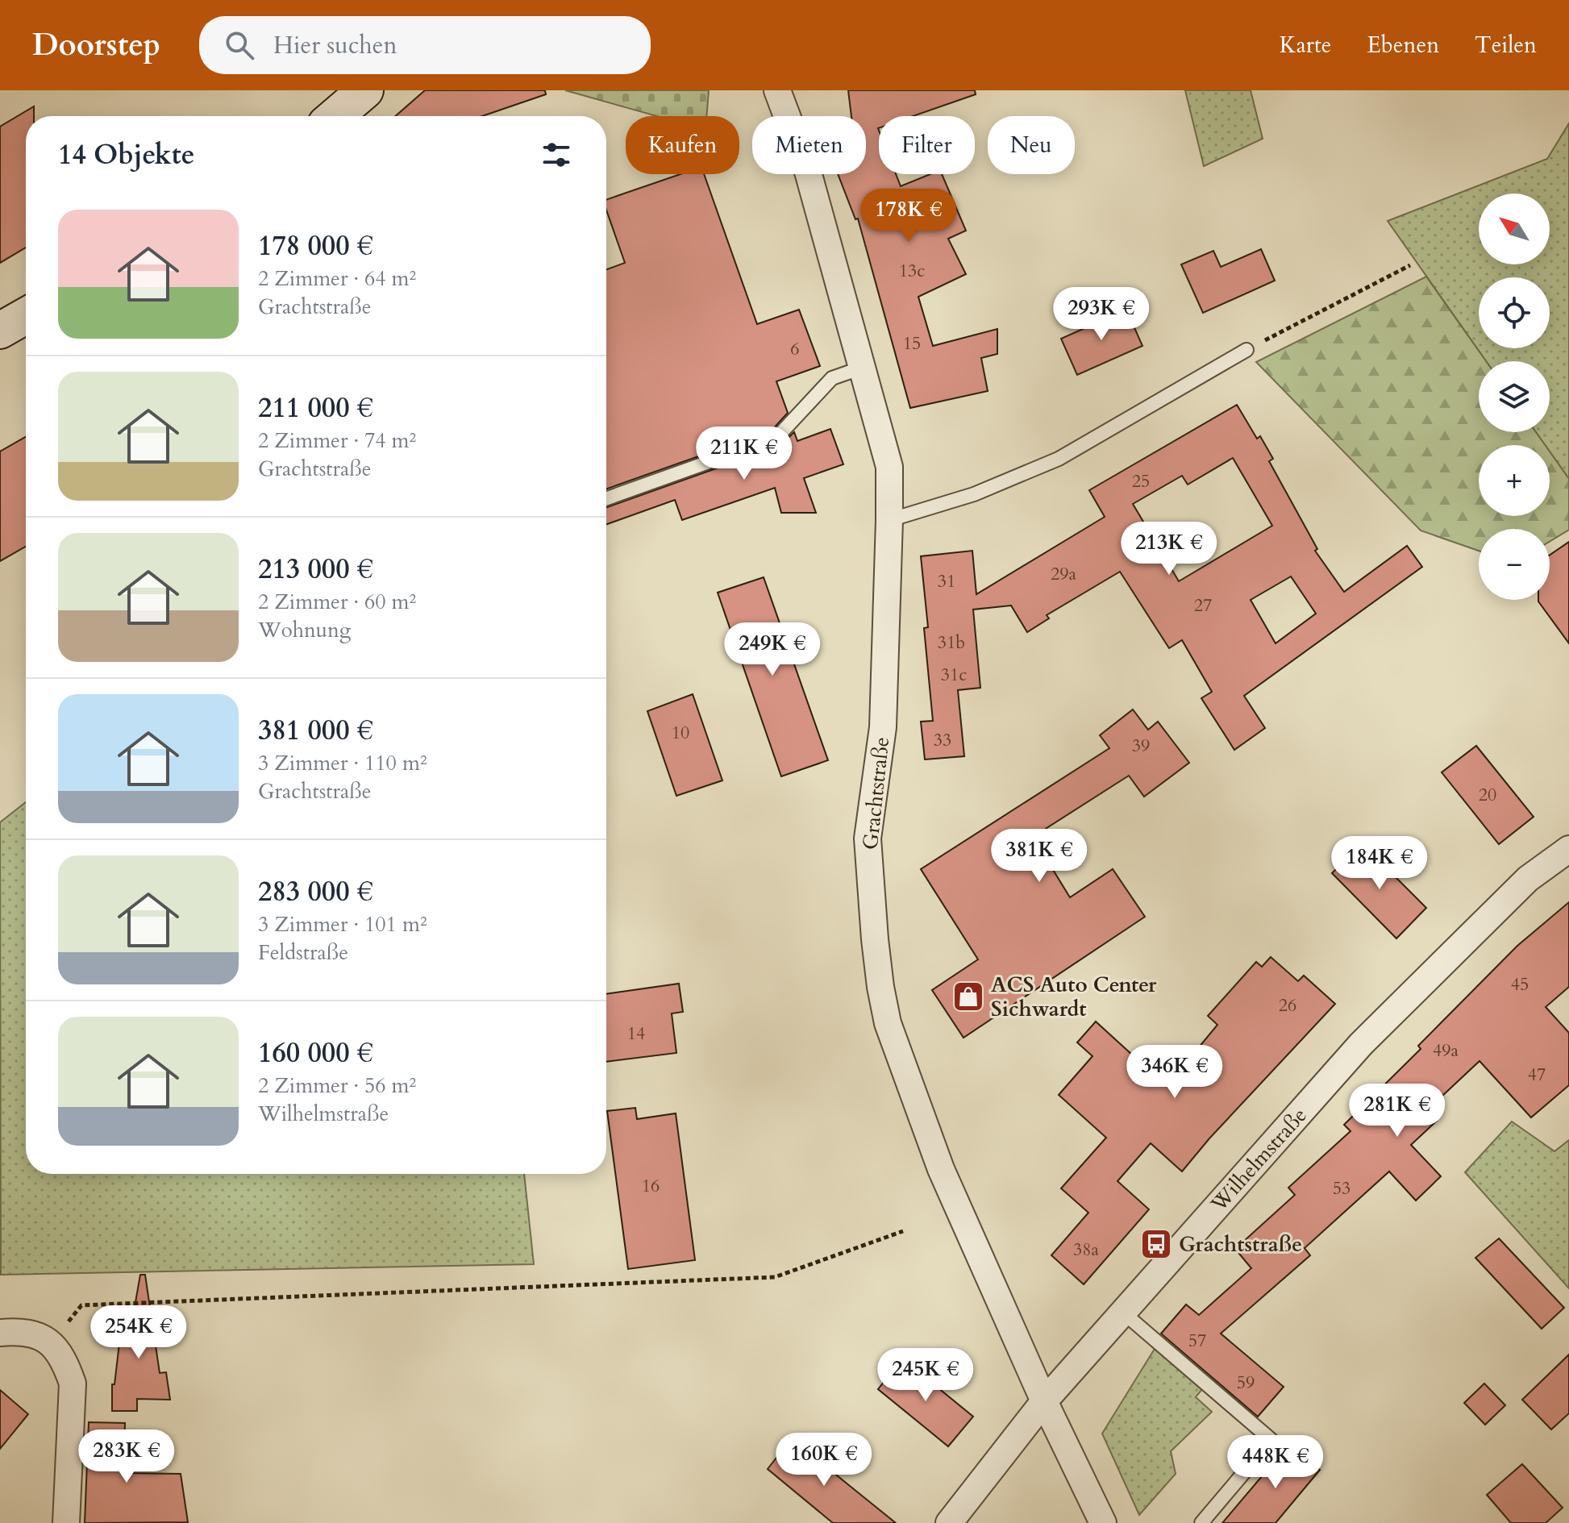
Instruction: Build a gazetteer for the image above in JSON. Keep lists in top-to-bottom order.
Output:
{
  "streets": {
    "street": ["Grachtstraße", "Wilhelmstraße"]
  },
  "crossings": [
    ["Grachtstraße", "Wilhelmstraße"]
  ],
  "places": {
    "shop": ["ACS Auto Center Sichwardt"],
    "bus stop": ["Grachtstraße"]
  },
  "house_numbers": [
    "13c",
    "15",
    "6",
    "25",
    "29a",
    "31",
    "27",
    "31b",
    "31c",
    "10",
    "33",
    "39",
    "20",
    "45",
    "26",
    "14",
    "49a",
    "47",
    "16",
    "53",
    "38a",
    "57",
    "59"
  ],
  "north": "top left",
  "page": {
    "header": "Doorstep",
    "search": "Hier suchen",
    "nav": ["Karte", "Ebenen", "Teilen"],
    "chip": [
      "Kaufen",
      "Mieten",
      "Filter",
      "Neu"
    ],
    "heading": "14 Objekte",
    "price": [
      "178K €",
      "293K €",
      "211K €",
      "213K €",
      "249K €",
      "381K €",
      "184K €",
      "346K €",
      "281K €",
      "254K €",
      "245K €",
      "283K €",
      "160K €",
      "448K €"
    ],
    "map_buttons": ["+", "−"],
    "list": [
      {
        "name": "178 000 €",
        "note": "2 Zimmer · 64 m² · Grachtstraße"
      },
      {
        "name": "211 000 €",
        "note": "2 Zimmer · 74 m² · Grachtstraße"
      },
      {
        "name": "213 000 €",
        "note": "2 Zimmer · 60 m² · Wohnung"
      },
      {
        "name": "381 000 €",
        "note": "3 Zimmer · 110 m² · Grachtstraße"
      },
      {
        "name": "283 000 €",
        "note": "3 Zimmer · 101 m² · Feldstraße"
      },
      {
        "name": "160 000 €",
        "note": "2 Zimmer · 56 m² · Wilhelmstraße"
      }
    ]
  }
}
